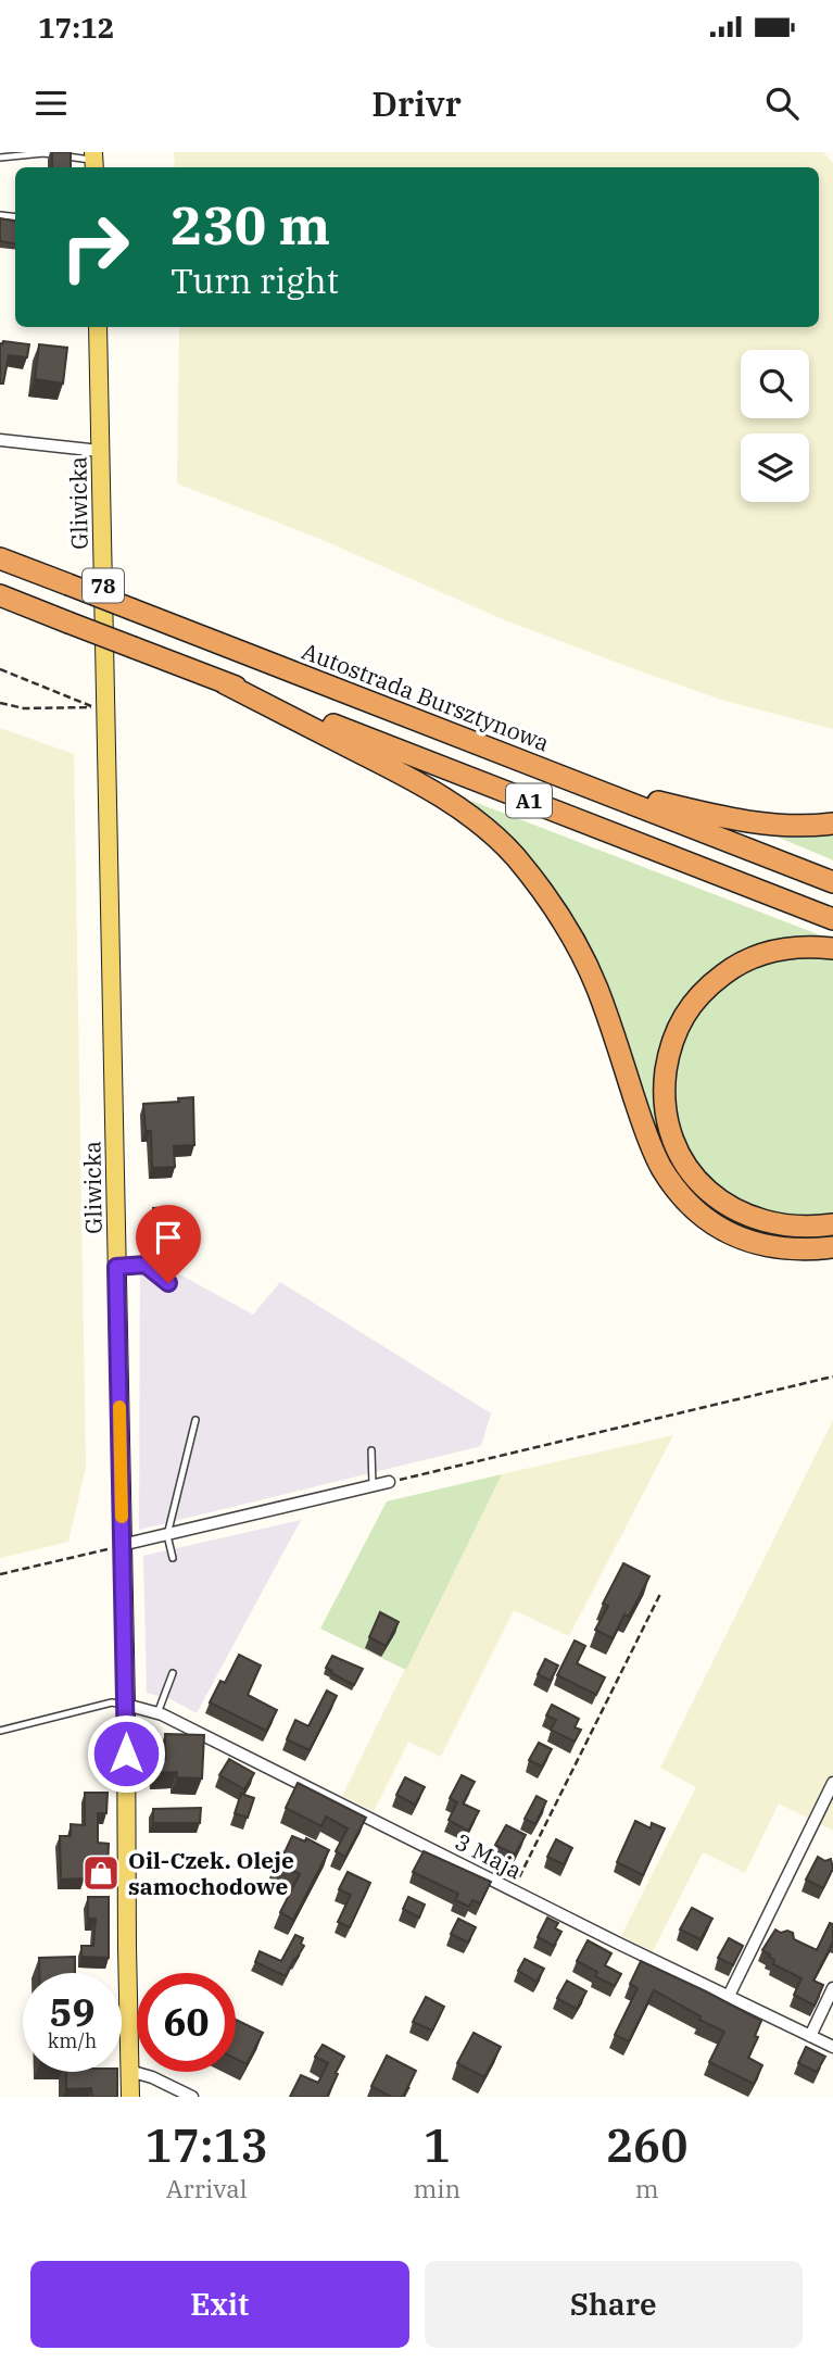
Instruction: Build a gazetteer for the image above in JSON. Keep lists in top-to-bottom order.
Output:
{
  "streets": {
    "highway": ["Autostrada Bursztynowa", "A1"],
    "main road": ["Gliwicka", "78"],
    "street": ["3 Maja"]
  },
  "crossings": [
    ["Gliwicka", "3 Maja"]
  ],
  "places": {
    "shop": ["Oil-Czek. Oleje samochodowe"]
  },
  "page": {
    "status": "17:12",
    "header": "Drivr",
    "turn": ["230 m", "Turn right"],
    "speed": "59 km/h",
    "limit": "60",
    "eta": [
      "17:13",
      "Arrival",
      "1",
      "min",
      "260",
      "m"
    ],
    "buttons": ["Exit", "Share"]
  }
}
